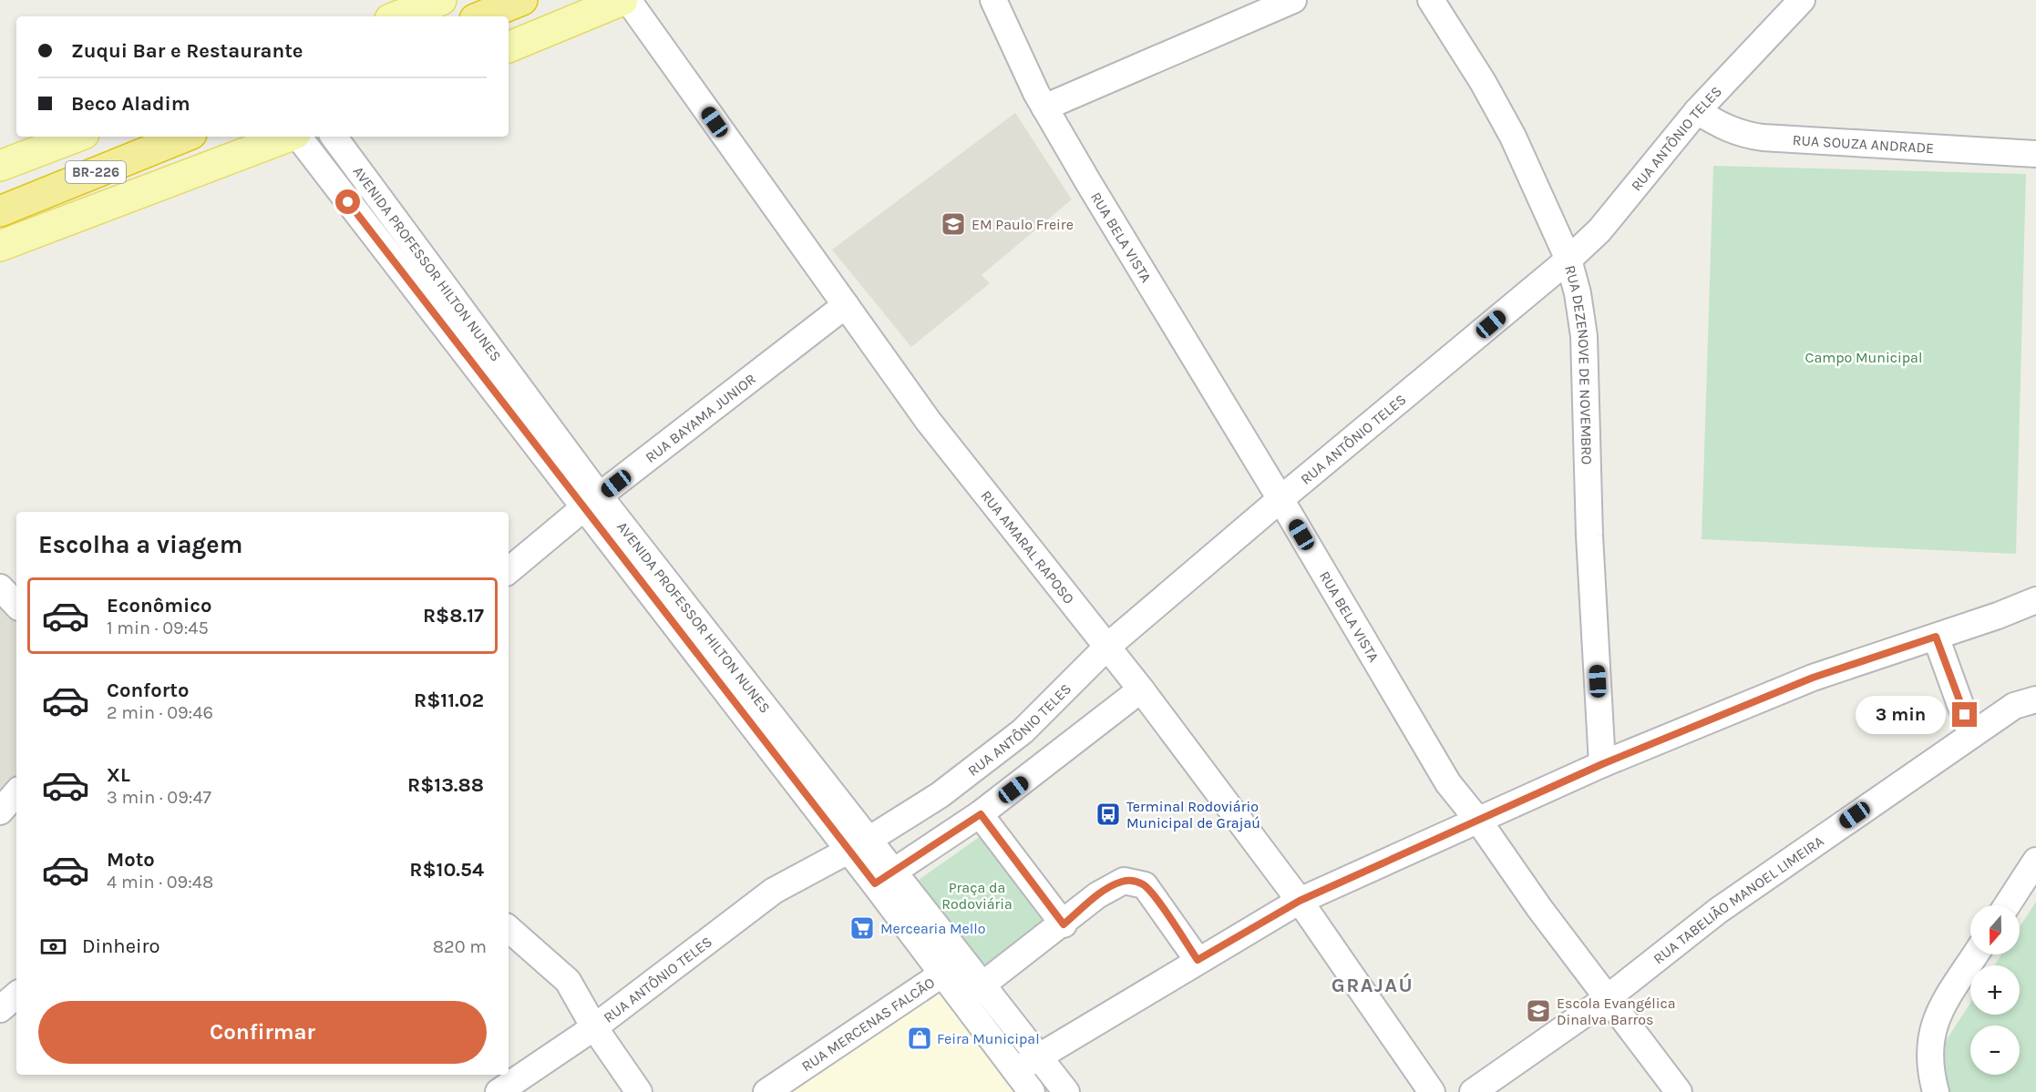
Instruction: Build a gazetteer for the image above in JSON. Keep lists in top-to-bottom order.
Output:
{
  "streets": {
    "highway": ["BR-226"],
    "street": [
      "RUA ANTÔNIO TELES",
      "RUA SOUZA ANDRADE",
      "RUA BELA VISTA",
      "AVENIDA PROFESSOR HILTON NUNES",
      "RUA DEZENOVE DE NOVEMBRO",
      "RUA BAYAMA JUNIOR",
      "RUA AMARAL RAPOSO",
      "RUA TABELIÃO MANOEL LIMEIRA",
      "RUA MERCENAS FALCÃO"
    ]
  },
  "crossings": [
    ["RUA ANTÔNIO TELES", "RUA SOUZA ANDRADE"],
    ["RUA ANTÔNIO TELES", "RUA BELA VISTA"],
    ["RUA ANTÔNIO TELES", "AVENIDA PROFESSOR HILTON NUNES"],
    ["RUA ANTÔNIO TELES", "RUA DEZENOVE DE NOVEMBRO"],
    ["RUA ANTÔNIO TELES", "RUA AMARAL RAPOSO"],
    ["RUA BELA VISTA", "RUA TABELIÃO MANOEL LIMEIRA"],
    ["AVENIDA PROFESSOR HILTON NUNES", "RUA BAYAMA JUNIOR"],
    ["AVENIDA PROFESSOR HILTON NUNES", "RUA MERCENAS FALCÃO"],
    ["RUA BAYAMA JUNIOR", "RUA AMARAL RAPOSO"]
  ],
  "districts": ["GRAJAÚ"],
  "parks": ["Campo Municipal", "Praça da Rodoviária"],
  "places": {
    "school or university": ["EM Paulo Freire", "Escola Evangélica Dinalva Barros"],
    "bus stop": ["Terminal Rodoviário Municipal de Grajaú"],
    "supermarket": ["Mercearia Mello"],
    "shop": ["Feira Municipal"]
  },
  "north": "bottom",
  "page": {
    "banner": ["Zuqui Bar e Restaurante", "Beco Aladim"],
    "heading": "Escolha a viagem",
    "list": [
      {
        "name": "Econômico",
        "note": "1 min · 09:45",
        "value": "R$8.17"
      },
      {
        "name": "Conforto",
        "note": "2 min · 09:46",
        "value": "R$11.02"
      },
      {
        "name": "XL",
        "note": "3 min · 09:47",
        "value": "R$13.88"
      },
      {
        "name": "Moto",
        "note": "4 min · 09:48",
        "value": "R$10.54"
      }
    ],
    "bubble": "3 min",
    "map_buttons": ["+", "−"],
    "pay": ["Dinheiro", "820 m"],
    "buttons": "Confirmar"
  }
}
